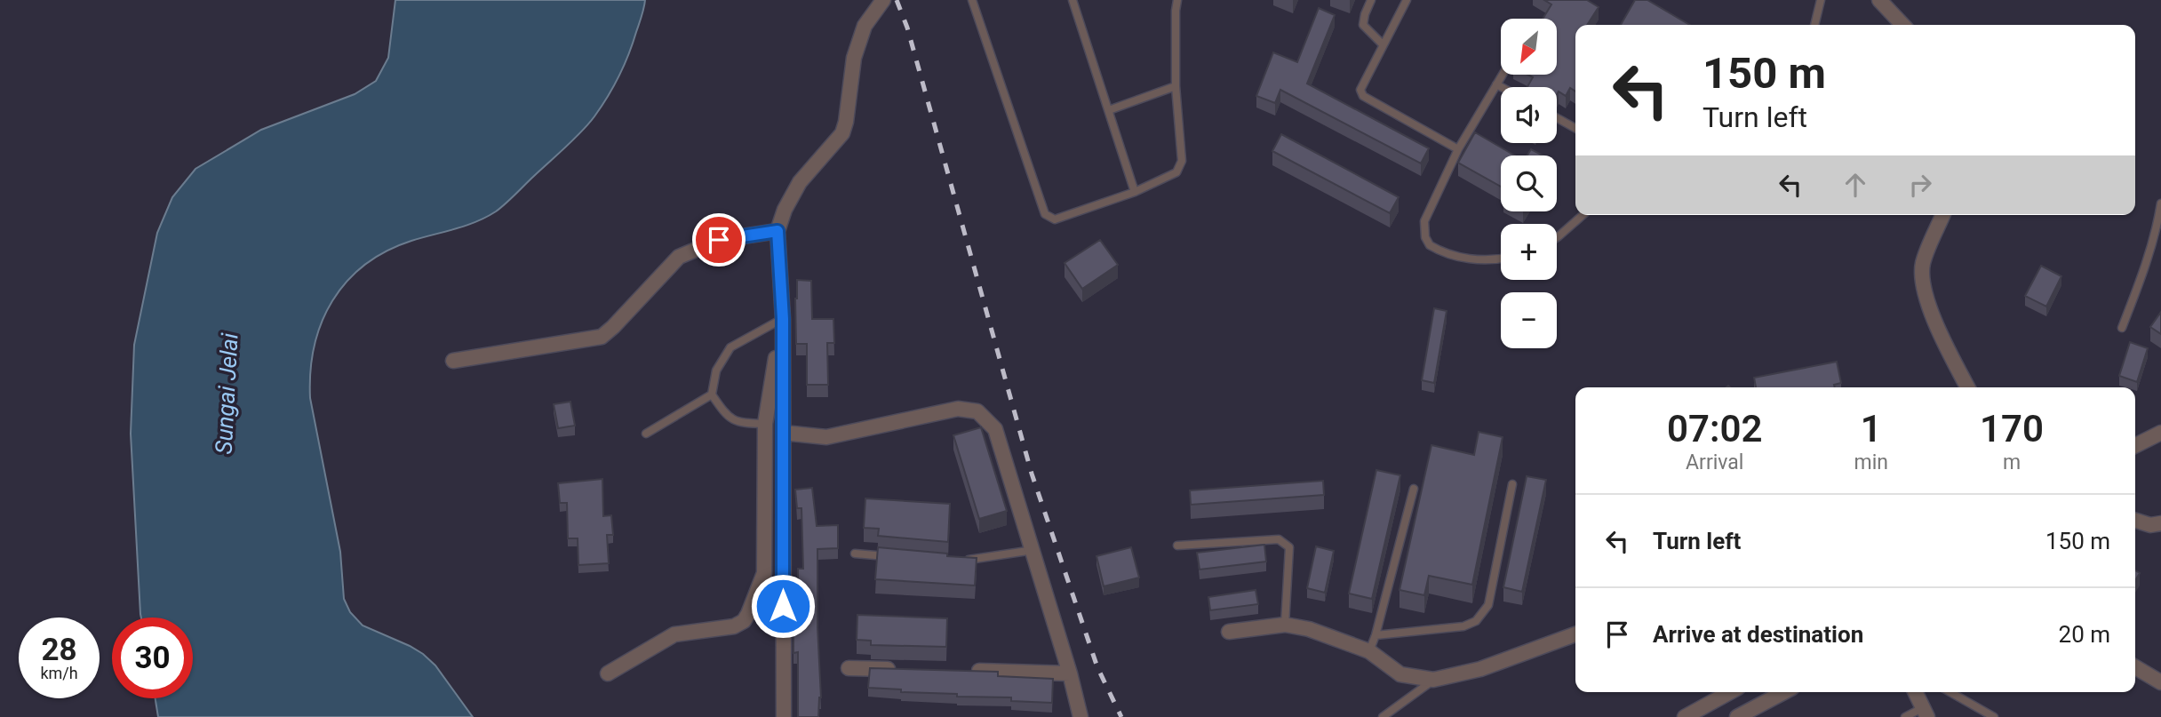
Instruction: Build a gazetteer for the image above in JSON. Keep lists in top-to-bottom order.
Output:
{
  "water": ["Sungai Jelai"],
  "north": "bottom left",
  "page": {
    "map_buttons": ["+", "−"],
    "turn": ["150 m", "Turn left"],
    "eta": [
      "07:02",
      "Arrival",
      "1",
      "min",
      "170",
      "m"
    ],
    "list": [
      {
        "name": "Turn left",
        "value": "150 m"
      },
      {
        "name": "Arrive at destination",
        "value": "20 m"
      }
    ],
    "speed": "28 km/h",
    "limit": "30"
  }
}
